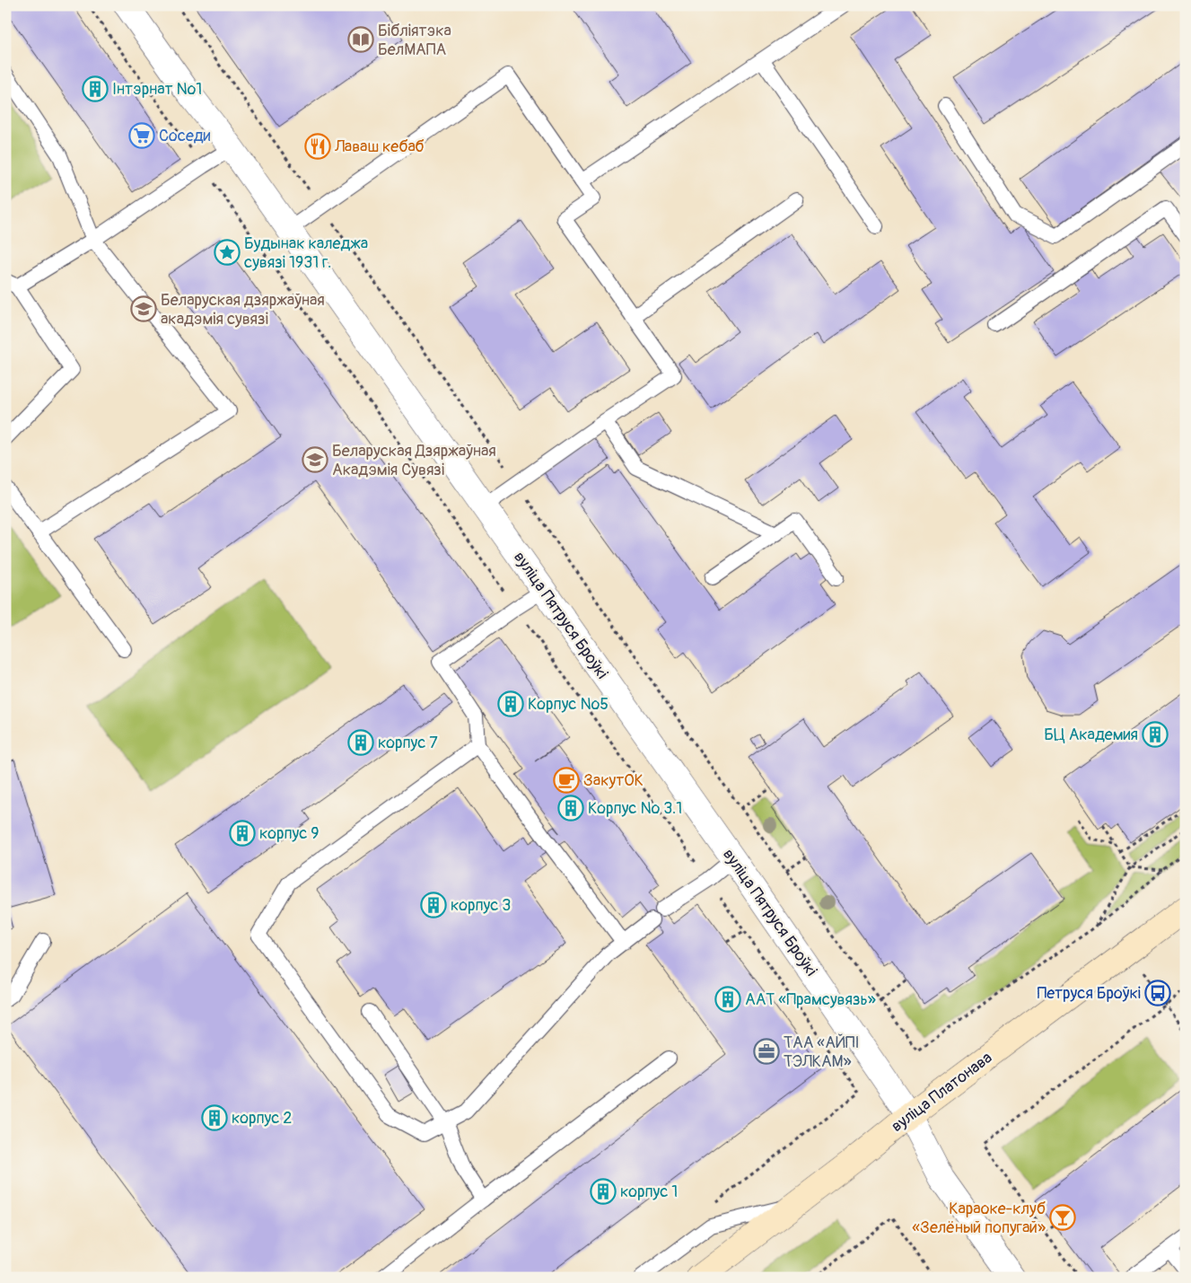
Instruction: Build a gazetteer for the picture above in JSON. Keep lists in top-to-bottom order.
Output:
{
  "streets": {
    "main road": ["вуліца Платонава"],
    "street": ["вуліца Пятруся Броўкі"]
  },
  "crossings": [
    ["вуліца Пятруся Броўкі", "вуліца Платонава"]
  ],
  "places": {
    "library": ["Бібліятэка БелМАПА"],
    "building": [
      "Інтэрнат №1",
      "Корпус №5",
      "БЦ Академия",
      "корпус 7",
      "Корпус № 3.1",
      "корпус 9",
      "корпус 3",
      "ААТ «Прамсувязь»",
      "корпус 2",
      "корпус 1"
    ],
    "supermarket": ["Соседи"],
    "restaurant": ["Лаваш кебаб"],
    "place": ["Будынак каледжа сувязі 1931 г."],
    "school or university": ["Беларуская дзяржаўная акадэмія сувязі", "Беларуская Дзяржаўная Акадэмія Сувязі"],
    "cafe": ["ЗакутОК"],
    "bus stop": ["Петруся Броўкі"],
    "office": ["ТАА «АЙПI ТЭЛКАМ»"],
    "bar": ["Караоке-клуб «Зелёный попугай»"]
  }
}
